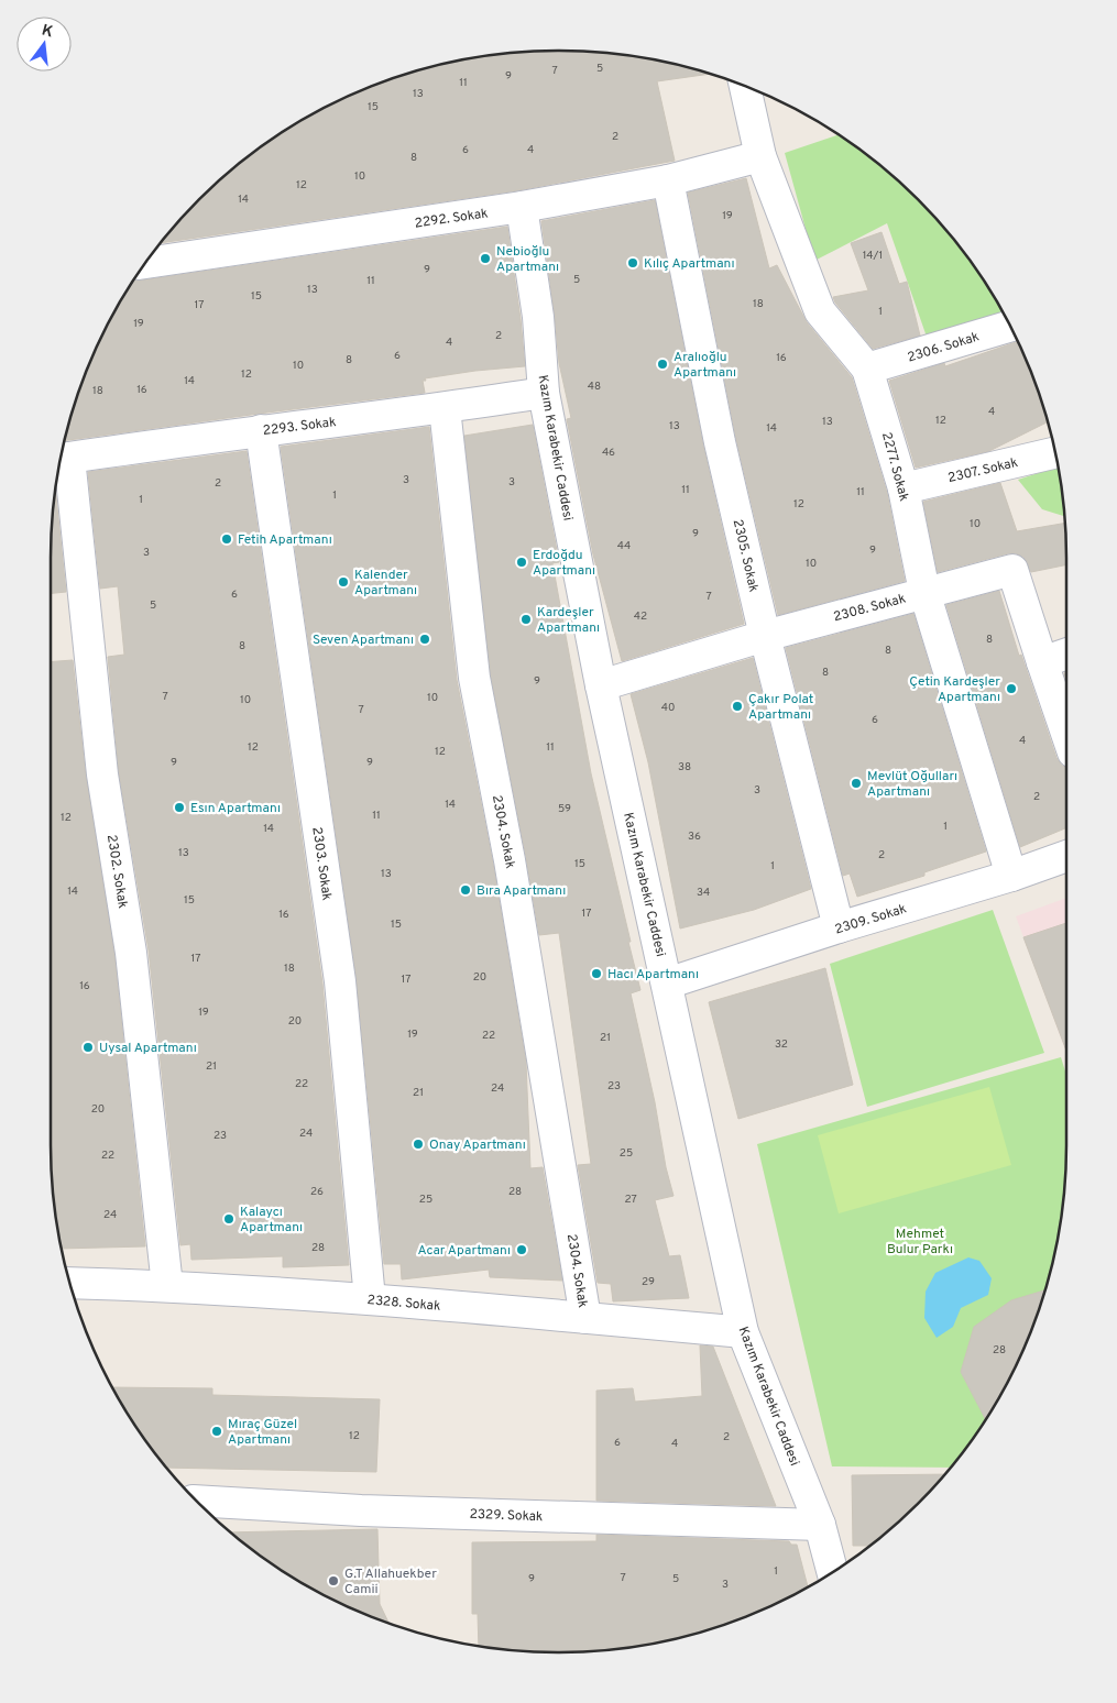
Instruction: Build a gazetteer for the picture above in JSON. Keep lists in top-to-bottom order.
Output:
{
  "streets": {
    "street": [
      "2292. Sokak",
      "2306. Sokak",
      "2293. Sokak",
      "Kazım Karabekir Caddesi",
      "2277. Sokak",
      "2307. Sokak",
      "2305. Sokak",
      "2308. Sokak",
      "2304. Sokak",
      "2303. Sokak",
      "2302. Sokak",
      "2309. Sokak",
      "2328. Sokak",
      "2329. Sokak"
    ]
  },
  "crossings": [
    ["2292. Sokak", "Kazım Karabekir Caddesi"],
    ["2292. Sokak", "2277. Sokak"],
    ["2292. Sokak", "2305. Sokak"],
    ["2306. Sokak", "2277. Sokak"],
    ["2293. Sokak", "Kazım Karabekir Caddesi"],
    ["2293. Sokak", "2304. Sokak"],
    ["2293. Sokak", "2303. Sokak"],
    ["2293. Sokak", "2302. Sokak"],
    ["Kazım Karabekir Caddesi", "2308. Sokak"],
    ["Kazım Karabekir Caddesi", "2309. Sokak"],
    ["Kazım Karabekir Caddesi", "2328. Sokak"],
    ["Kazım Karabekir Caddesi", "2329. Sokak"],
    ["2277. Sokak", "2307. Sokak"],
    ["2277. Sokak", "2308. Sokak"],
    ["2277. Sokak", "2309. Sokak"],
    ["2305. Sokak", "2308. Sokak"],
    ["2305. Sokak", "2309. Sokak"],
    ["2304. Sokak", "2328. Sokak"],
    ["2303. Sokak", "2328. Sokak"],
    ["2302. Sokak", "2328. Sokak"]
  ],
  "parks": ["Mehmet Bulur Parkı"],
  "places": [
    "Nebioğlu Apartmanı",
    "Kılıç Apartmanı",
    "Aralıoğlu Apartmanı",
    "Fetih Apartmanı",
    "Erdoğdu Apartmanı",
    "Kalender Apartmanı",
    "Kardeşler Apartmanı",
    "Seven Apartmanı",
    "Çetin Kardeşler Apartmanı",
    "Çakır Polat Apartmanı",
    "Mevlüt Oğulları Apartmanı",
    "Esın Apartmanı",
    "Bıra Apartmanı",
    "Hacı Apartmanı",
    "Uysal Apartmanı",
    "Onay Apartmanı",
    "Kalaycı Apartmanı",
    "Acar Apartmanı",
    "Mıraç Güzel Apartmanı",
    "G.T Allahuekber Camii"
  ],
  "house_numbers": [
    "5",
    "7",
    "9",
    "11",
    "13",
    "15",
    "2",
    "6",
    "4",
    "8",
    "10",
    "12",
    "14",
    "19",
    "14/1",
    "9",
    "5",
    "11",
    "13",
    "15",
    "18",
    "17",
    "1",
    "19",
    "2",
    "4",
    "6",
    "16",
    "8",
    "10",
    "12",
    "14",
    "48",
    "16",
    "18",
    "4",
    "12",
    "13",
    "13",
    "14",
    "46",
    "3",
    "3",
    "2",
    "11",
    "11",
    "1",
    "1",
    "12",
    "10",
    "9",
    "44",
    "9",
    "3",
    "10",
    "6",
    "7",
    "5",
    "42",
    "8",
    "8",
    "8",
    "8",
    "9",
    "7",
    "10",
    "10",
    "40",
    "7",
    "6",
    "4",
    "12",
    "11",
    "12",
    "9",
    "9",
    "38",
    "3",
    "2",
    "14",
    "59",
    "11",
    "12",
    "1",
    "14",
    "36",
    "13",
    "2",
    "15",
    "1",
    "13",
    "14",
    "34",
    "15",
    "17",
    "16",
    "15",
    "17",
    "18",
    "20",
    "17",
    "16",
    "19",
    "20",
    "19",
    "22",
    "21",
    "32",
    "21",
    "22",
    "23",
    "24",
    "21",
    "20",
    "24",
    "23",
    "25",
    "22",
    "26",
    "28",
    "25",
    "27",
    "24",
    "28",
    "29",
    "28",
    "12",
    "2",
    "6",
    "4",
    "1",
    "7",
    "9",
    "5",
    "3"
  ],
  "north": "top"
}
